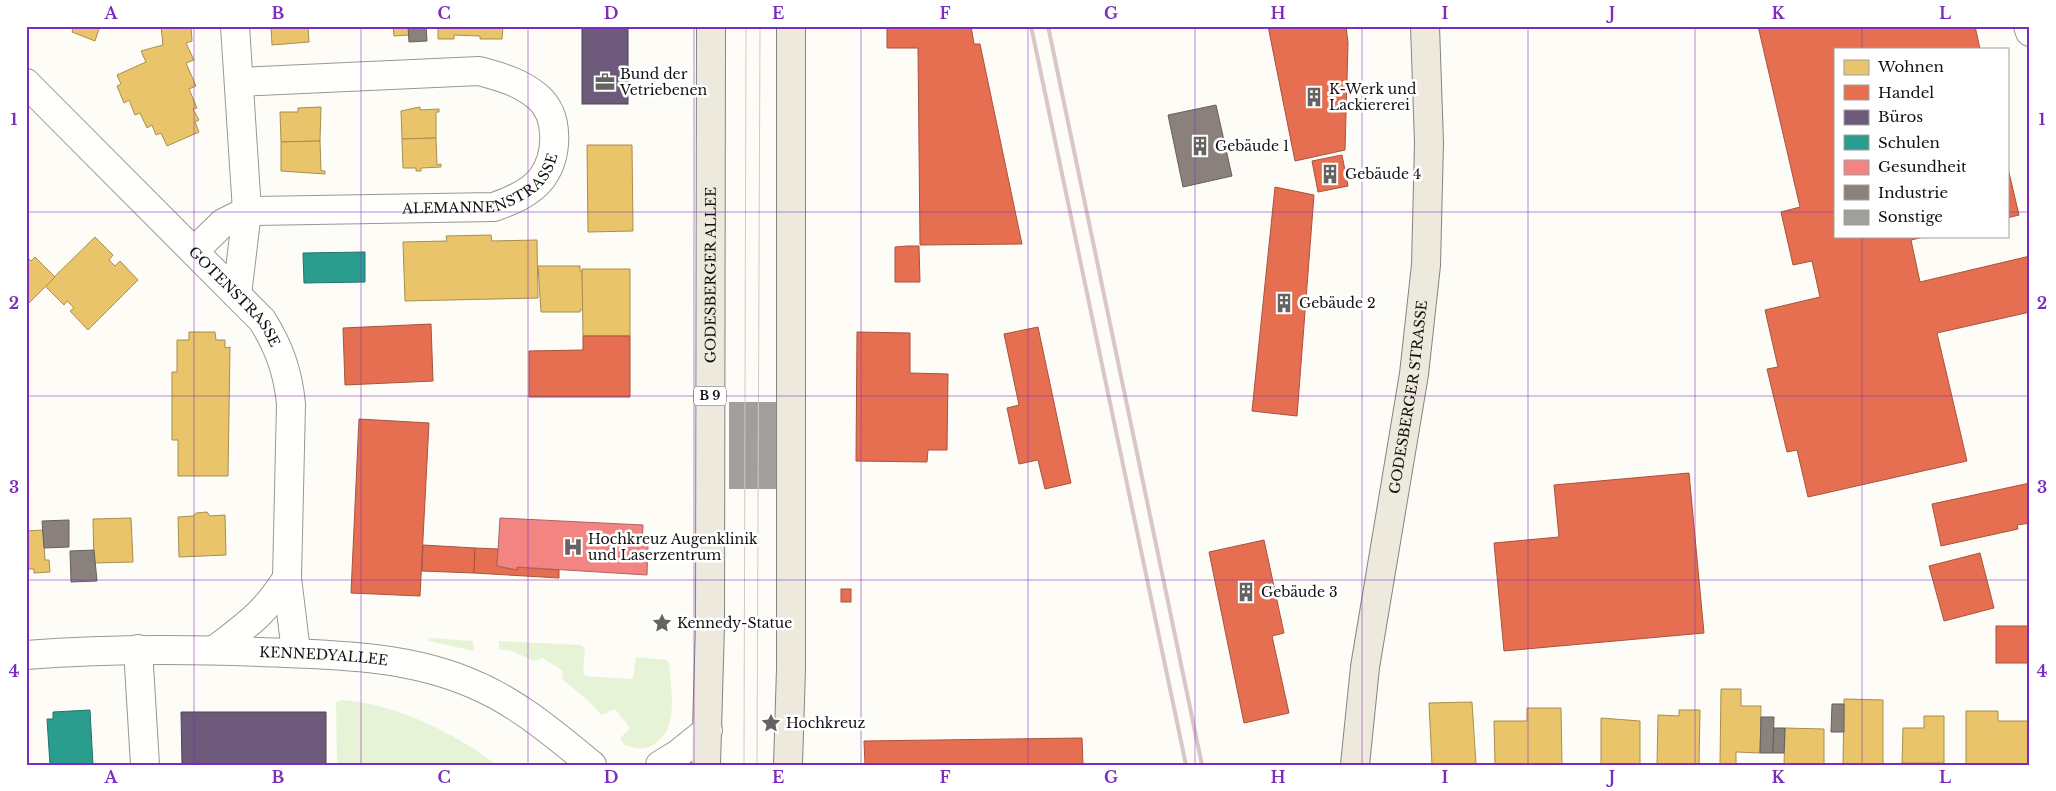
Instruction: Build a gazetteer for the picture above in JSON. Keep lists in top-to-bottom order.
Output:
{
  "streets": {
    "main road": ["GODESBERGER ALLEE", "B 9", "GODESBERGER STRASSE"],
    "street": ["ALEMANNENSTRASSE", "GOTENSTRASSE", "KENNEDYALLEE"]
  },
  "crossings": [
    ["GOTENSTRASSE", "KENNEDYALLEE"]
  ],
  "places": {
    "office": ["Bund der Vetriebenen"],
    "building": [
      "K-Werk und Lackiererei",
      "Gebäude 1",
      "Gebäude 4",
      "Gebäude 2",
      "Gebäude 3"
    ],
    "hospital": ["Hochkreuz Augenklinik und Laserzentrum"],
    "place": ["Kennedy-Statue", "Hochkreuz"]
  },
  "legend": [
    "Wohnen",
    "Handel",
    "Büros",
    "Schulen",
    "Gesundheit",
    "Industrie",
    "Sonstige"
  ],
  "grid": {
    "columns": [
      "A",
      "B",
      "C",
      "D",
      "E",
      "F",
      "G",
      "H",
      "I",
      "J",
      "K",
      "L"
    ],
    "rows": [
      "1",
      "2",
      "3",
      "4"
    ]
  }
}
